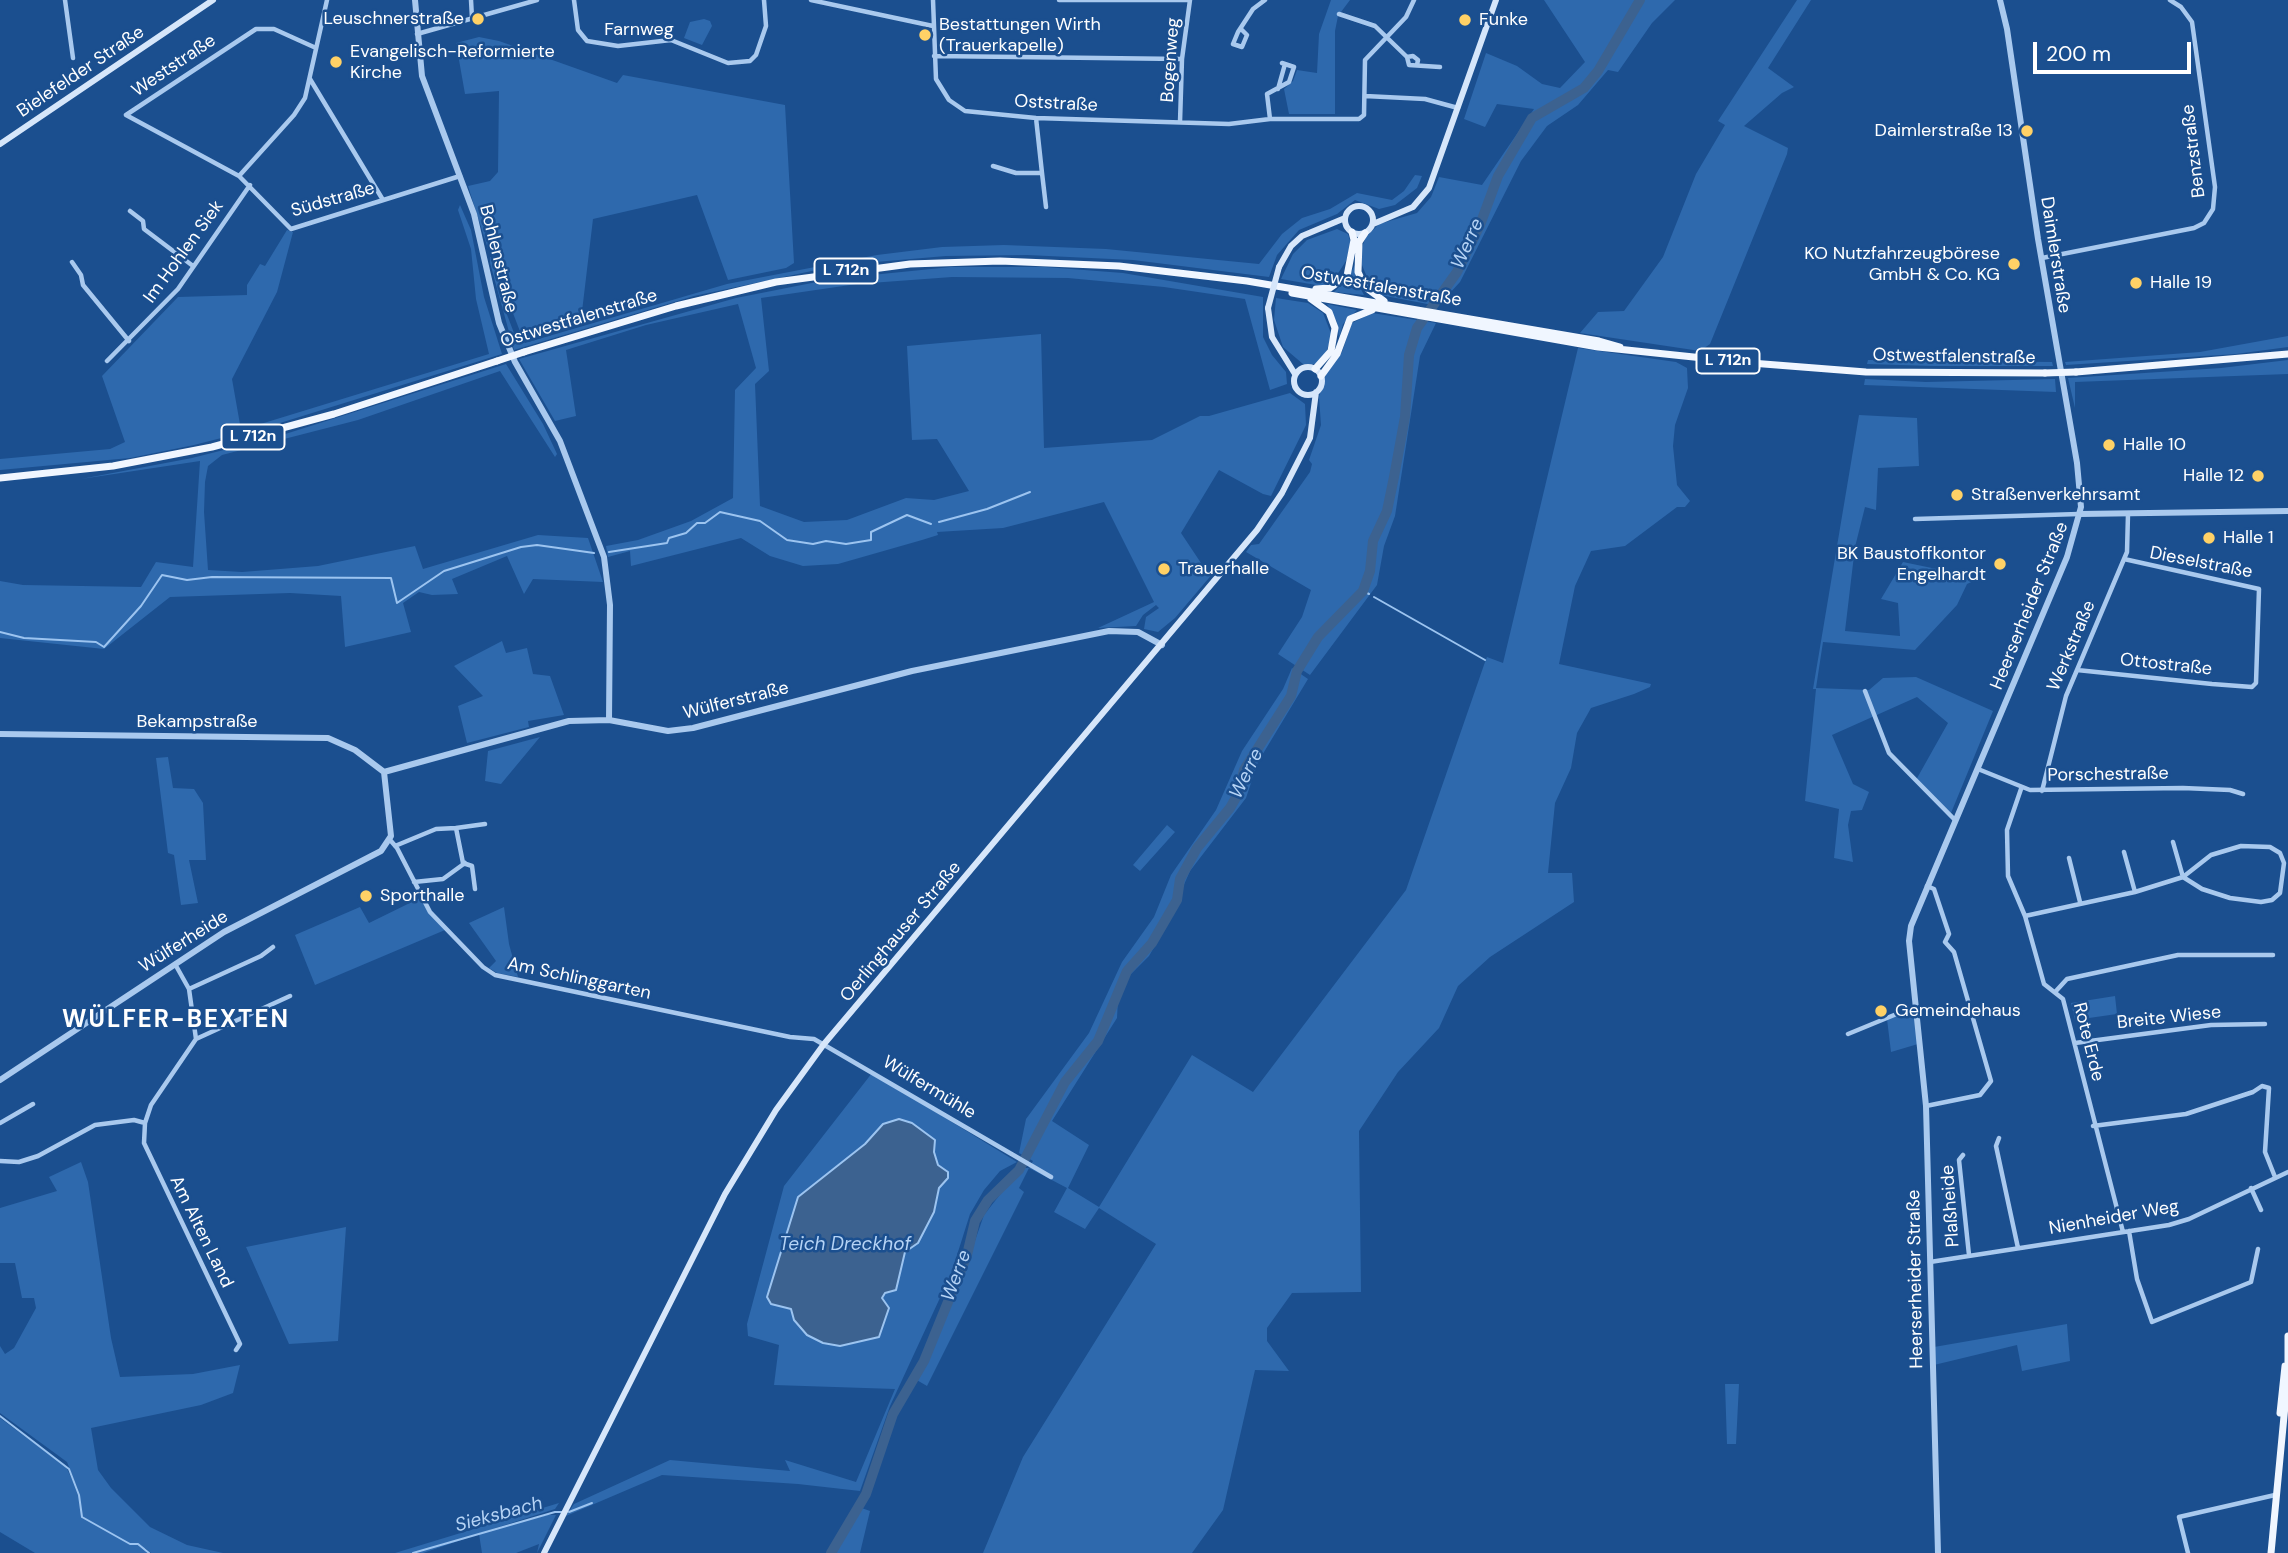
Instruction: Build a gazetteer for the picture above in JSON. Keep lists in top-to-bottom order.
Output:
{
  "streets": {
    "main road": [
      "Bielefelder Straße",
      "L 712n",
      "Ostwestfalenstraße",
      "Oerlinghauser Straße"
    ],
    "street": [
      "Farnweg",
      "Bogenweg",
      "Weststraße",
      "Oststraße",
      "Benzstraße",
      "Südstraße",
      "Im Hohlen Siek",
      "Daimlerstraße",
      "Bohlenstraße",
      "Dieselstraße",
      "Heerserheider Straße",
      "Werkstraße",
      "Ottostraße",
      "Wülferstraße",
      "Bekampstraße",
      "Porschestraße",
      "Wülferheide",
      "Am Schlinggarten",
      "Breite Wiese",
      "Rote Erde",
      "Wülfermühle",
      "Plaßheide",
      "Nienheider Weg",
      "Am Alten Land"
    ]
  },
  "crossings": [
    ["Bogenweg", "Oststraße"],
    ["Weststraße", "Südstraße"],
    ["Benzstraße", "Daimlerstraße"],
    ["Südstraße", "Im Hohlen Siek"],
    ["Südstraße", "Bohlenstraße"],
    ["Daimlerstraße", "Heerserheider Straße"],
    ["Bohlenstraße", "Wülferstraße"],
    ["L 712n", "Ostwestfalenstraße"],
    ["L 712n", "Oerlinghauser Straße"],
    ["Dieselstraße", "Werkstraße"],
    ["Dieselstraße", "Ottostraße"],
    ["Heerserheider Straße", "Werkstraße"],
    ["Heerserheider Straße", "Porschestraße"],
    ["Heerserheider Straße", "Nienheider Weg"],
    ["Werkstraße", "Ottostraße"],
    ["Werkstraße", "Porschestraße"],
    ["Wülferstraße", "Bekampstraße"],
    ["Wülferstraße", "Oerlinghauser Straße"],
    ["Porschestraße", "Rote Erde"],
    ["Oerlinghauser Straße", "Am Schlinggarten"],
    ["Oerlinghauser Straße", "Wülfermühle"],
    ["Wülferheide", "Am Schlinggarten"],
    ["Am Schlinggarten", "Wülfermühle"],
    ["Breite Wiese", "Rote Erde"],
    ["Rote Erde", "Nienheider Weg"],
    ["Plaßheide", "Nienheider Weg"]
  ],
  "districts": ["WÜLFER-BEXTEN"],
  "water": ["Werre", "Teich Dreckhof", "Sieksbach"],
  "places": [
    "Leuschnerstraße",
    "Funke",
    "Bestattungen Wirth (Trauerkapelle)",
    "Evangelisch-Reformierte Kirche",
    "Daimlerstraße 13",
    "KO Nutzfahrzeugbörese GmbH & Co. KG",
    "Halle 19",
    "Halle 10",
    "Halle 12",
    "Straßenverkehrsamt",
    "Halle 1",
    "BK Baustoffkontor Engelhardt",
    "Trauerhalle",
    "Sporthalle",
    "Gemeindehaus"
  ],
  "scale_bar": "200 m"
}
